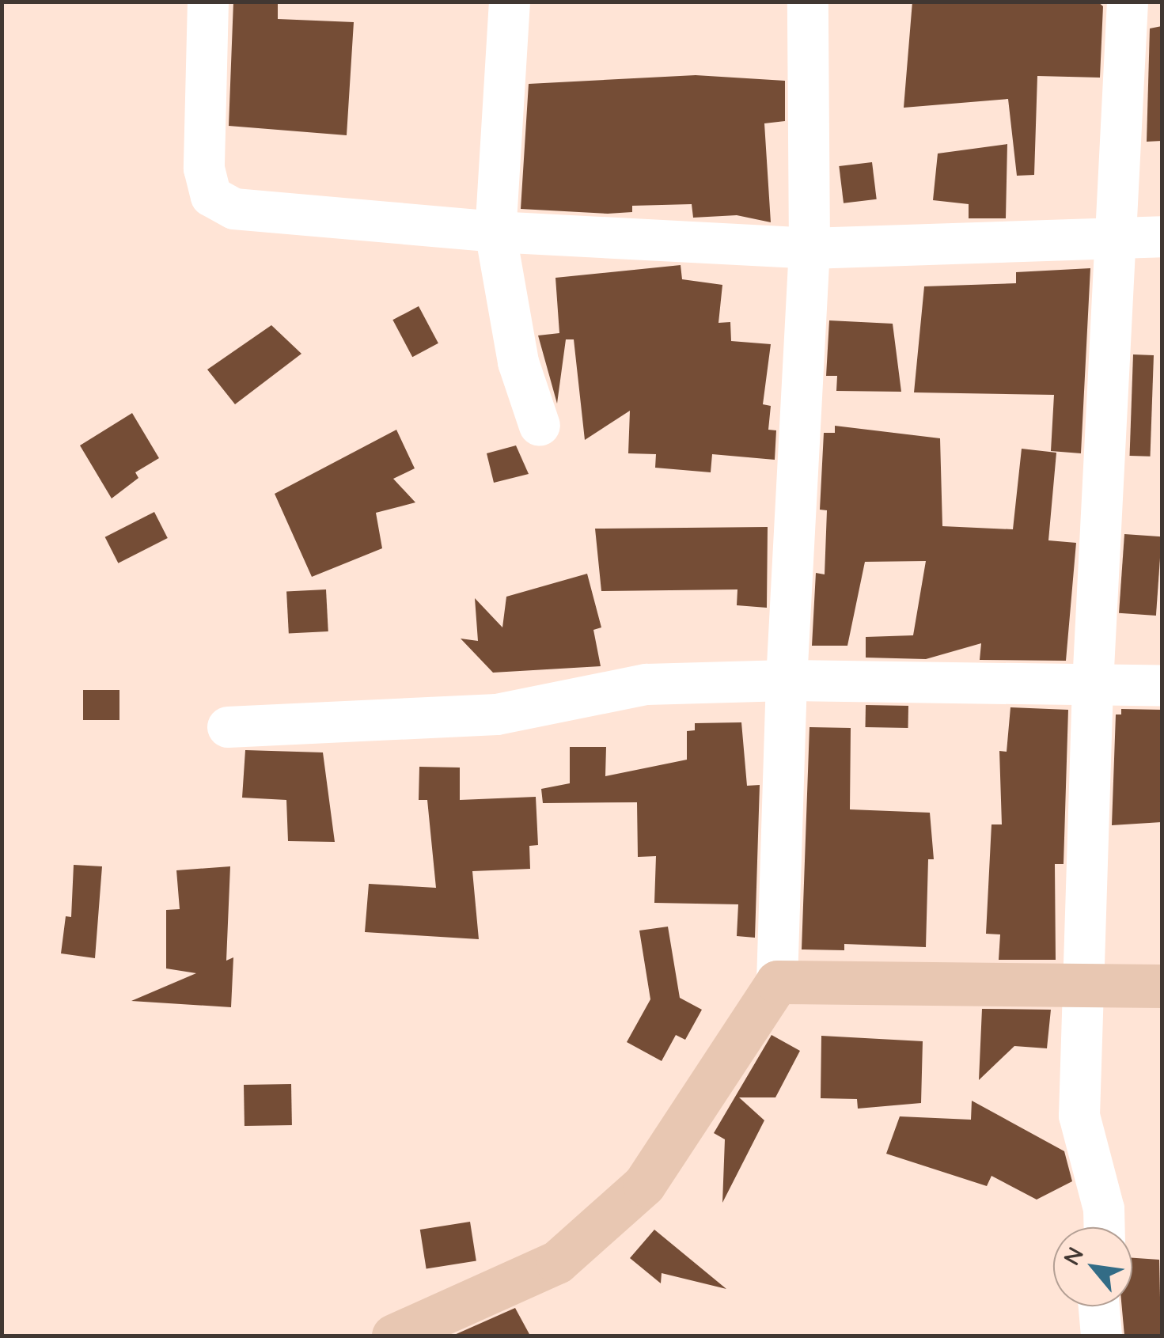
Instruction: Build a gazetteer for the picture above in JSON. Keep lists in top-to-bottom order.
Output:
{
  "north": "top left"
}
